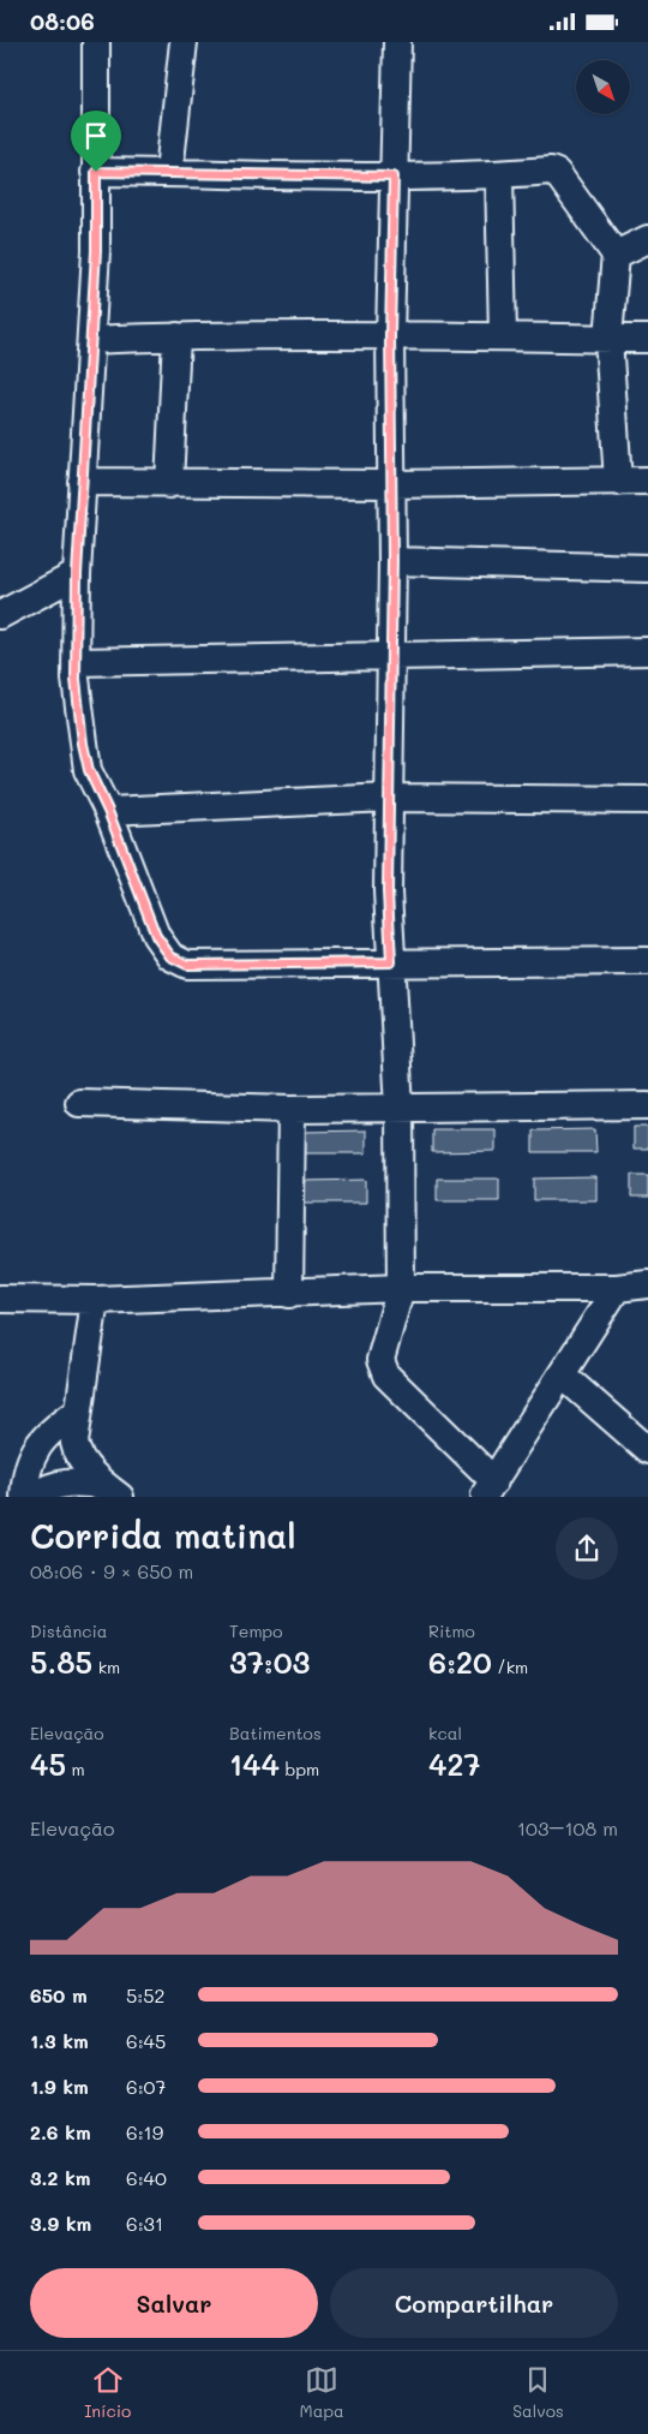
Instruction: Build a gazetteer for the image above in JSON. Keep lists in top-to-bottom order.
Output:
{
  "north": "bottom right",
  "page": {
    "status": "08:06",
    "heading": ["Corrida matinal", "08:06 · 9 × 650 m"],
    "stats": [
      ["Distância", "5.85 km"],
      ["Tempo", "37:03"],
      ["Ritmo", "6:20 /km"],
      ["Elevação", "45 m"],
      ["Batimentos", "144 bpm"],
      ["kcal", "427"]
    ],
    "chart": ["Elevação", "103–108 m"],
    "list": [
      {
        "name": "650 m",
        "note": "5:52"
      },
      {
        "name": "1.3 km",
        "note": "6:45"
      },
      {
        "name": "1.9 km",
        "note": "6:07"
      },
      {
        "name": "2.6 km",
        "note": "6:19"
      },
      {
        "name": "3.2 km",
        "note": "6:40"
      },
      {
        "name": "3.9 km",
        "note": "6:31"
      }
    ],
    "buttons": ["Salvar", "Compartilhar"],
    "tabs": ["Início", "Mapa", "Salvos"]
  }
}
